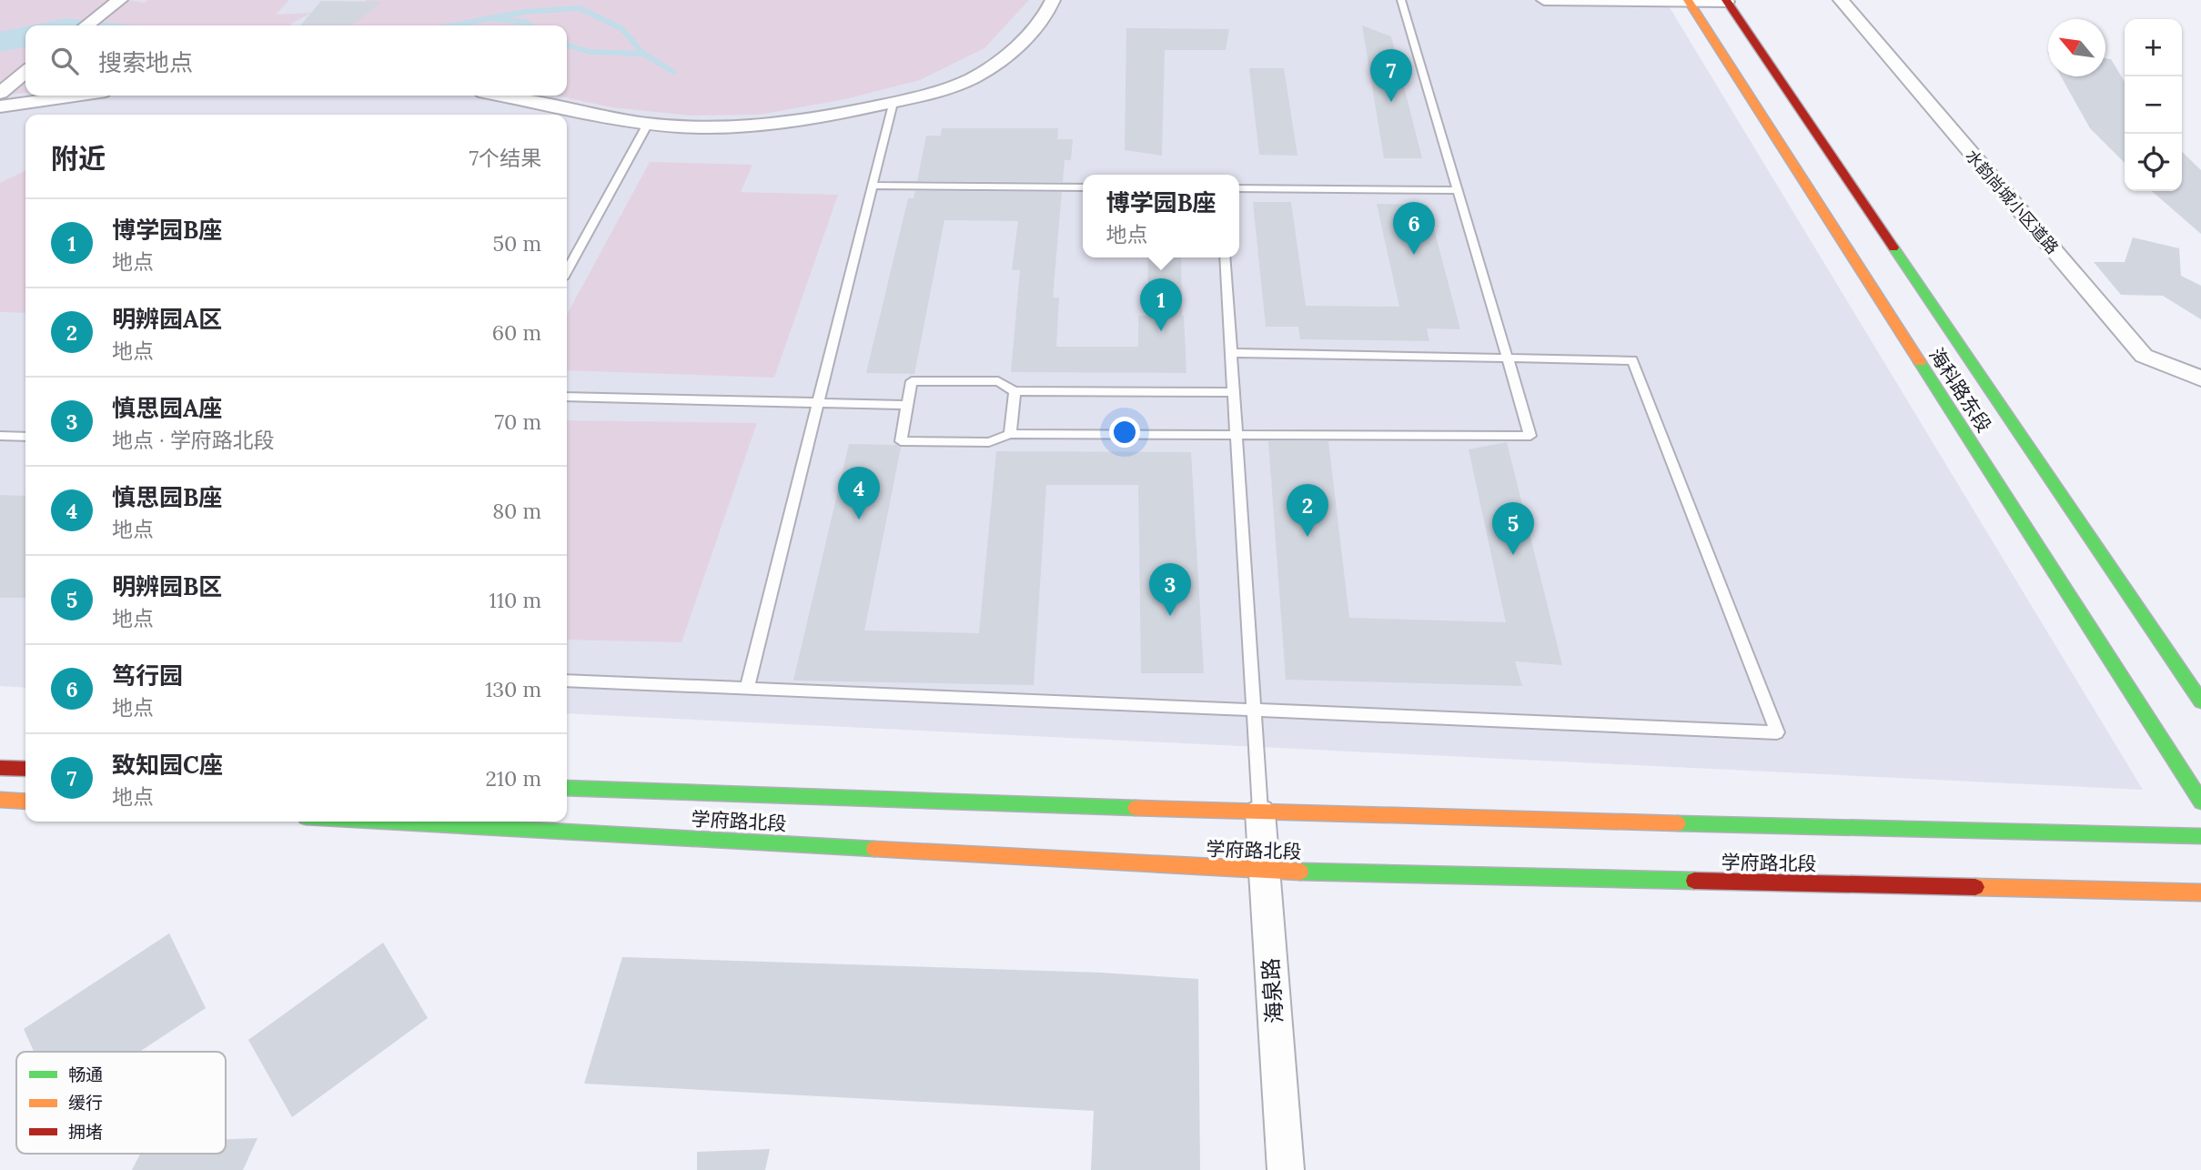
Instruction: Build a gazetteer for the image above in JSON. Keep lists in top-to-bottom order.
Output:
{
  "streets": {
    "main road": ["海科路东段", "学府路北段"],
    "street": ["水韵尚城小区道路", "海泉路"]
  },
  "crossings": [
    ["学府路北段", "海泉路"]
  ],
  "legend": ["畅通", "缓行", "拥堵"],
  "north": "top left",
  "page": {
    "map_buttons": ["+", "−"],
    "search": "搜索地点",
    "pins": [
      "7",
      "6",
      "1",
      "4",
      "2",
      "5",
      "3"
    ],
    "heading": ["附近", "7个结果"],
    "popup": ["博学园B座", "地点"],
    "list": [
      {
        "mark": "1",
        "name": "博学园B座",
        "note": "地点",
        "value": "50 m"
      },
      {
        "mark": "2",
        "name": "明辨园A区",
        "note": "地点",
        "value": "60 m"
      },
      {
        "mark": "3",
        "name": "慎思园A座",
        "note": "地点 · 学府路北段",
        "value": "70 m"
      },
      {
        "mark": "4",
        "name": "慎思园B座",
        "note": "地点",
        "value": "80 m"
      },
      {
        "mark": "5",
        "name": "明辨园B区",
        "note": "地点",
        "value": "110 m"
      },
      {
        "mark": "6",
        "name": "笃行园",
        "note": "地点",
        "value": "130 m"
      },
      {
        "mark": "7",
        "name": "致知园C座",
        "note": "地点",
        "value": "210 m"
      }
    ]
  }
}
